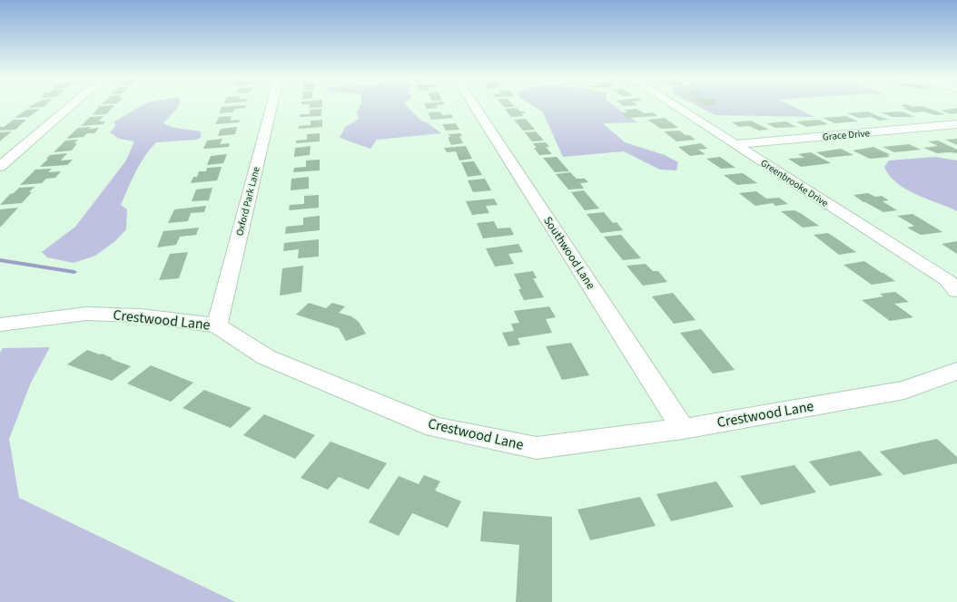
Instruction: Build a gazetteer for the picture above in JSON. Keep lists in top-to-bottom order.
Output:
{
  "streets": {
    "street": [
      "Grace Drive",
      "Greenbrooke Drive",
      "Oxford Park Lane",
      "Southwood Lane",
      "Crestwood Lane"
    ]
  },
  "crossings": [
    ["Grace Drive", "Greenbrooke Drive"],
    ["Oxford Park Lane", "Crestwood Lane"],
    ["Southwood Lane", "Crestwood Lane"]
  ]
}
